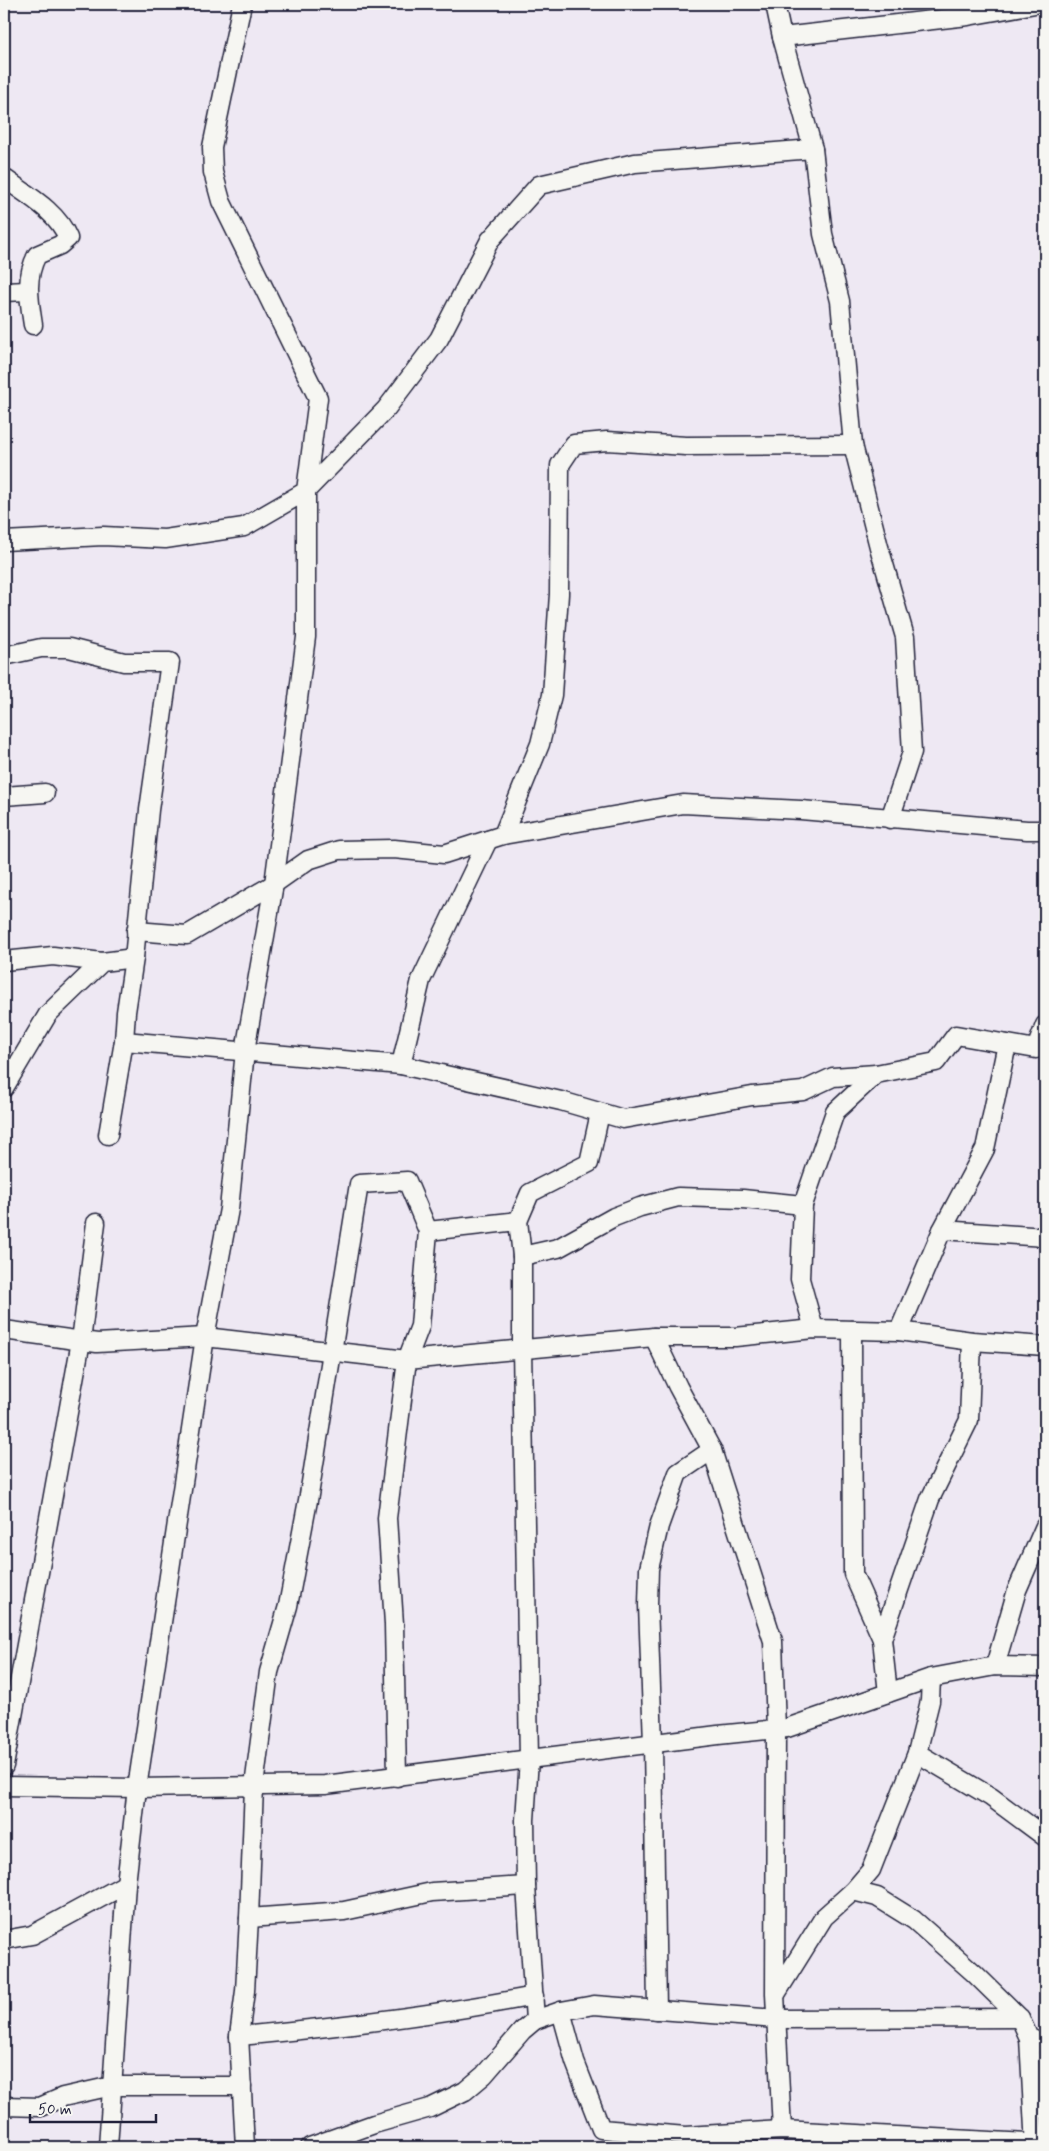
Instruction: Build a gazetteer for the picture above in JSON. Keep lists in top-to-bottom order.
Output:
{
  "scale_bar": "50 m"
}
